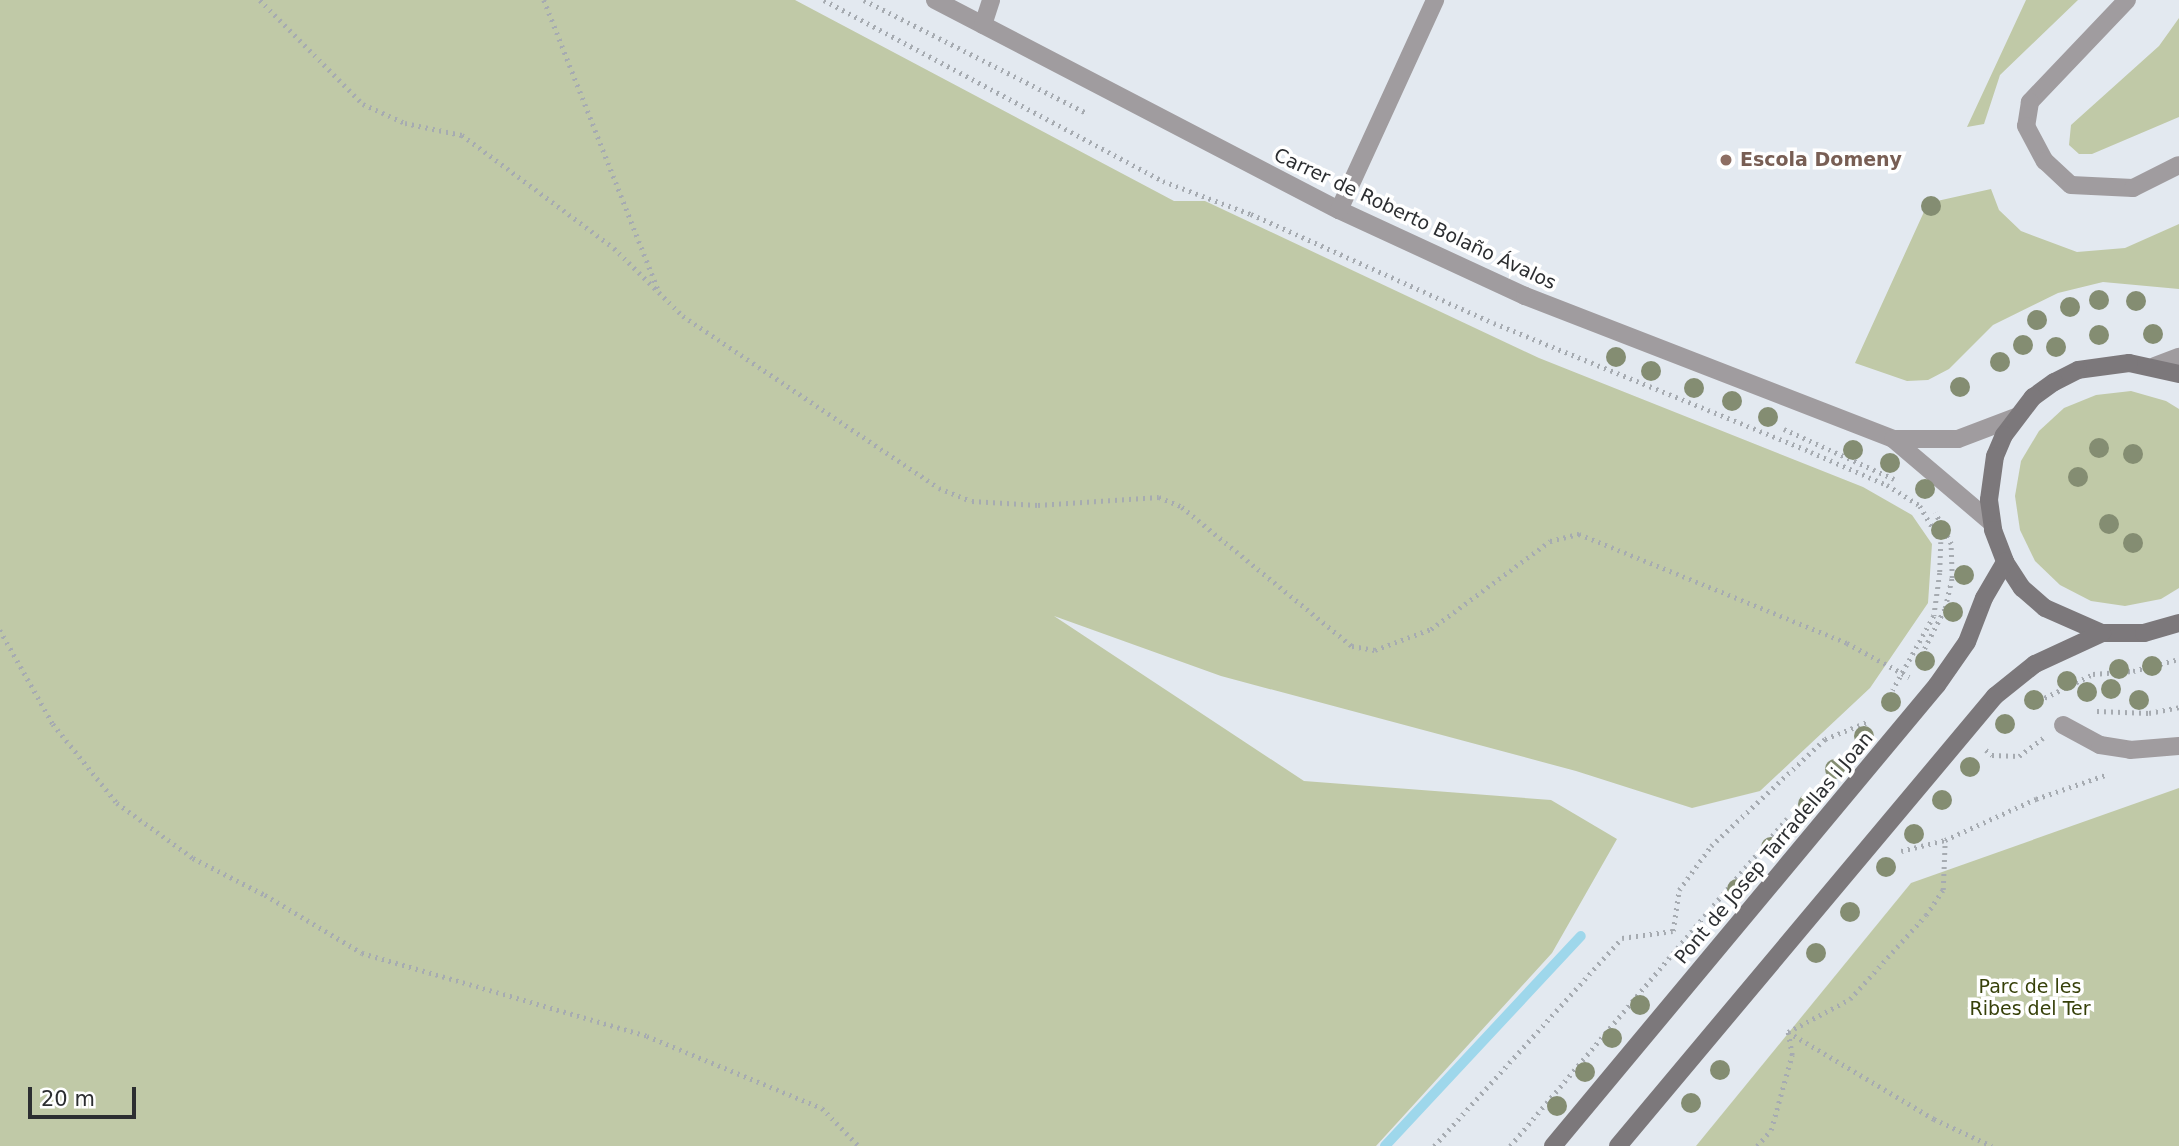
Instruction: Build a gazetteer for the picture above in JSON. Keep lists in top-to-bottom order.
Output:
{
  "streets": {
    "street": ["Carrer de Roberto Bolaño Ávalos", "Pont de Josep Tarradellas i Joan"]
  },
  "parks": ["Parc de les Ribes del Ter"],
  "places": ["Escola Domeny"],
  "scale_bar": "20 m"
}
